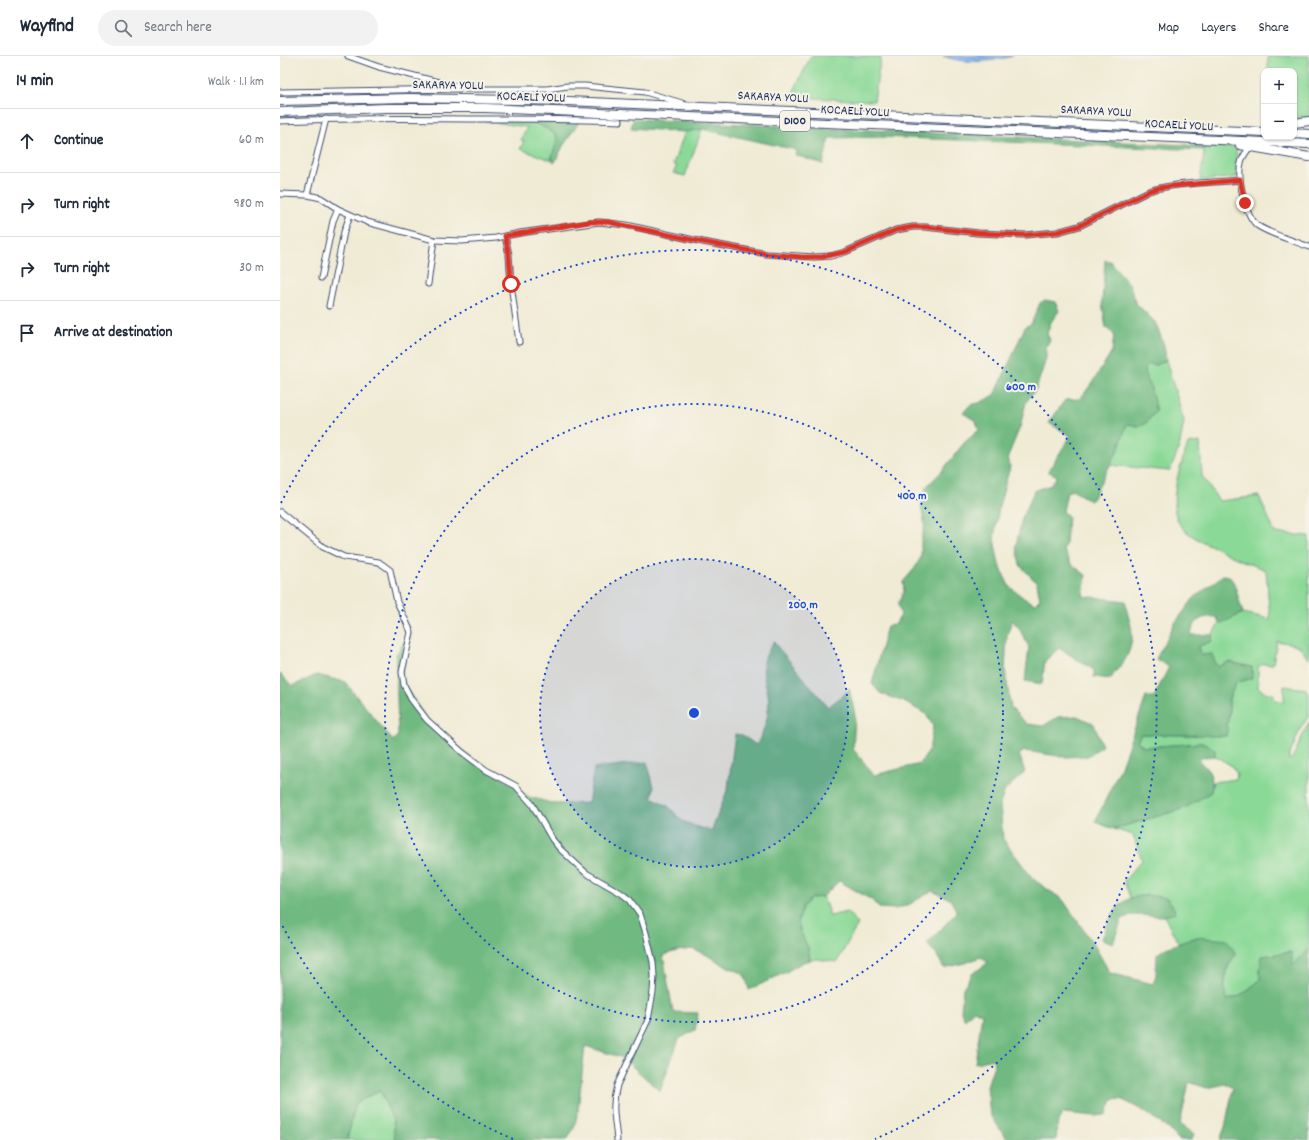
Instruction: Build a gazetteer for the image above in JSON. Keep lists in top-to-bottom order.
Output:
{
  "streets": {
    "highway": ["SAKARYA YOLU", "KOCAELİ YOLU", "D100"]
  },
  "page": {
    "header": "Wayfind",
    "search": "Search here",
    "nav": ["Map", "Layers", "Share"],
    "heading": ["14 min", "Walk · 1.1 km"],
    "map_buttons": ["+", "−"],
    "list": [
      ["Continue", "60 m"],
      ["Turn right", "980 m"],
      ["Turn right", "30 m"],
      "Arrive at destination"
    ]
  },
  "rings": ["600 m", "400 m", "200 m"]
}
